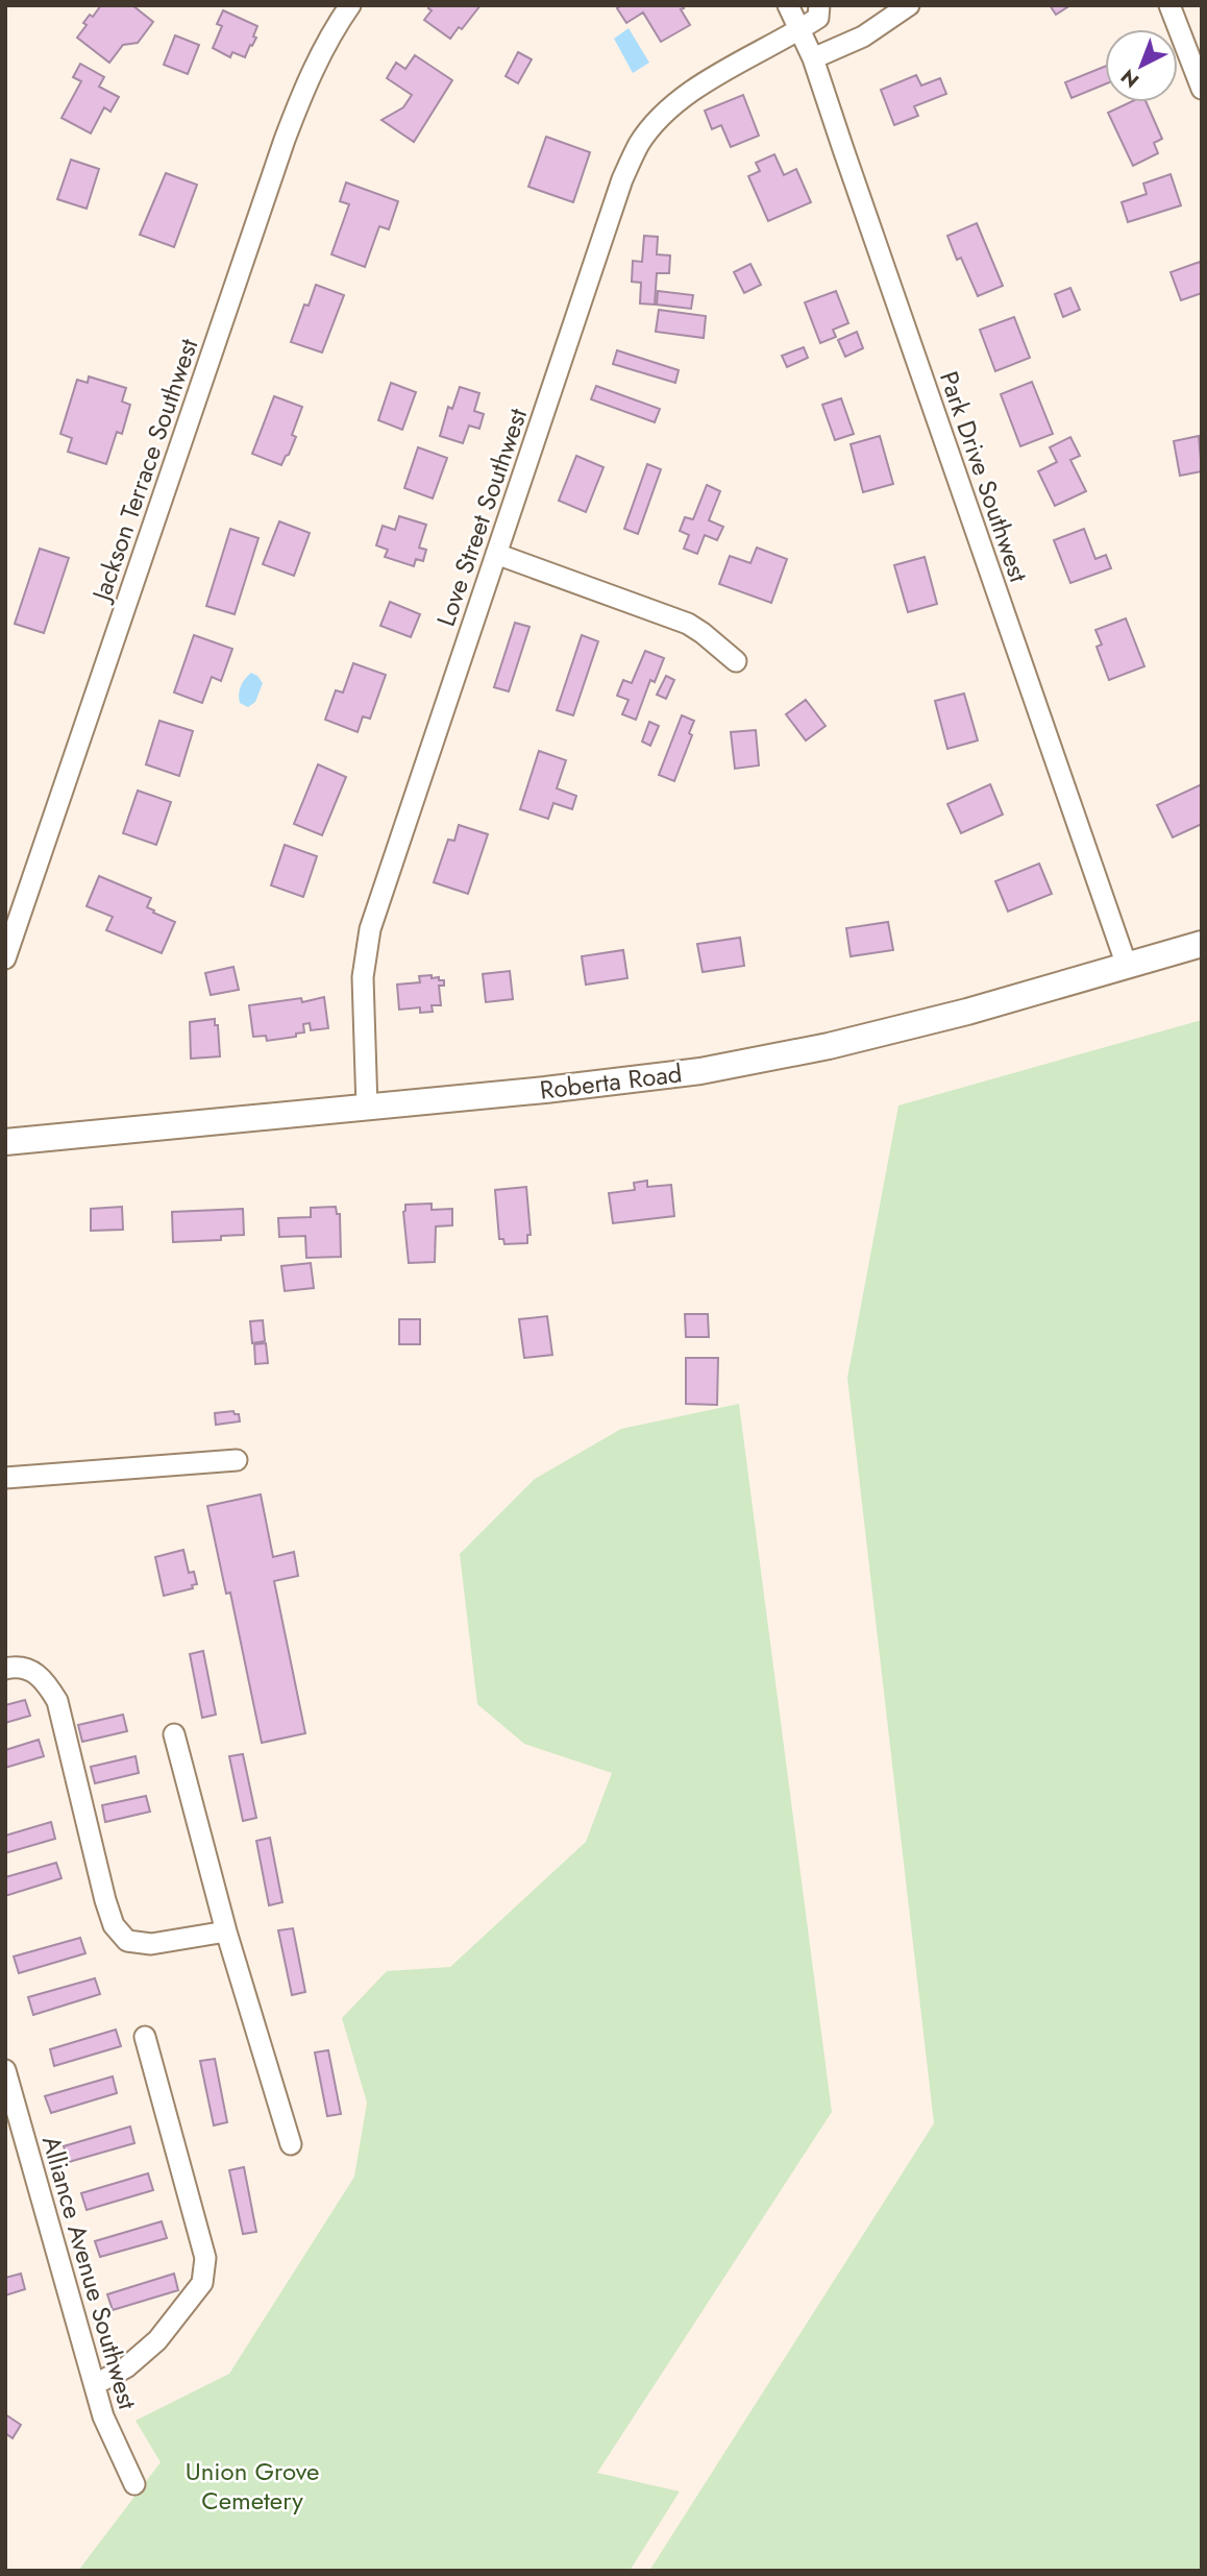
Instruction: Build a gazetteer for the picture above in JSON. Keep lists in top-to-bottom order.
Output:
{
  "streets": {
    "street": [
      "Jackson Terrace Southwest",
      "Park Drive Southwest",
      "Love Street Southwest",
      "Roberta Road",
      "Alliance Avenue Southwest"
    ]
  },
  "crossings": [
    ["Park Drive Southwest", "Love Street Southwest"],
    ["Park Drive Southwest", "Roberta Road"],
    ["Love Street Southwest", "Roberta Road"]
  ],
  "parks": ["Union Grove Cemetery"],
  "north": "bottom left"
}
